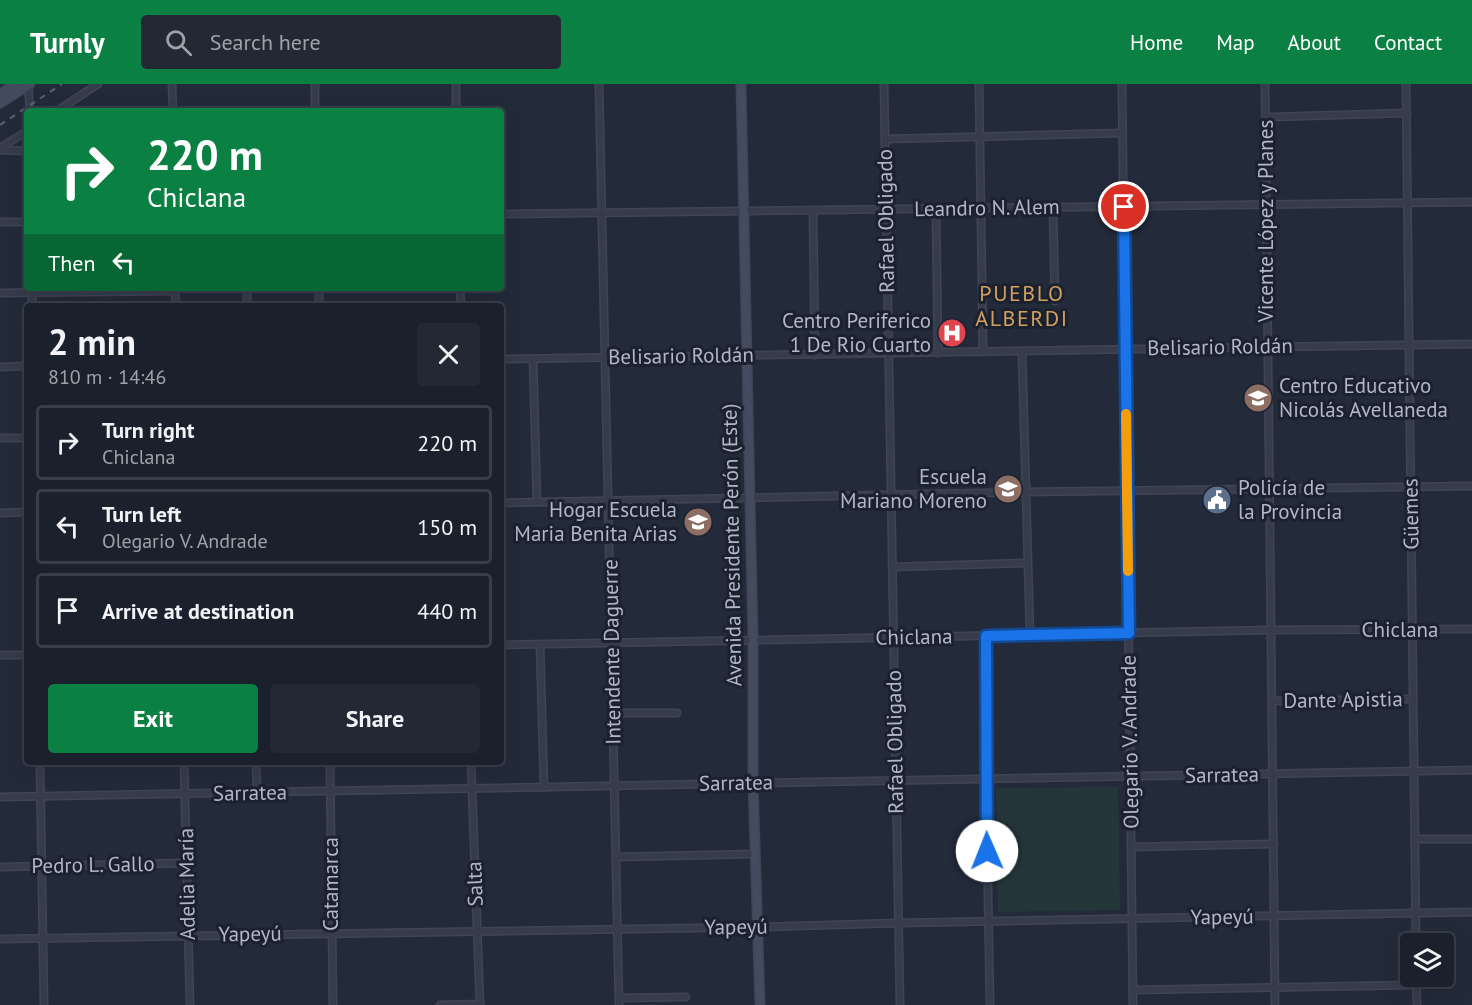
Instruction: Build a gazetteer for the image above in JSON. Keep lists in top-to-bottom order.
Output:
{
  "streets": {
    "main road": ["Avenida Presidente Perón (Este)"],
    "street": [
      "Leandro N. Alem",
      "Rafael Obligado",
      "Vicente López y Planes",
      "Belisario Roldán",
      "Güemes",
      "Chiclana",
      "Intendente Daguerre",
      "Dante Apistia",
      "Olegario V. Andrade",
      "Sarratea",
      "Pedro L. Gallo",
      "Adelia María",
      "Catamarca",
      "Salta",
      "Yapeyú"
    ]
  },
  "crossings": [
    ["Leandro N. Alem", "Rafael Obligado"],
    ["Leandro N. Alem", "Vicente López y Planes"],
    ["Leandro N. Alem", "Güemes"],
    ["Leandro N. Alem", "Avenida Presidente Perón (Este)"],
    ["Leandro N. Alem", "Intendente Daguerre"],
    ["Leandro N. Alem", "Olegario V. Andrade"],
    ["Rafael Obligado", "Belisario Roldán"],
    ["Rafael Obligado", "Chiclana"],
    ["Rafael Obligado", "Sarratea"],
    ["Rafael Obligado", "Yapeyú"],
    ["Vicente López y Planes", "Belisario Roldán"],
    ["Vicente López y Planes", "Chiclana"],
    ["Vicente López y Planes", "Dante Apistia"],
    ["Vicente López y Planes", "Sarratea"],
    ["Vicente López y Planes", "Yapeyú"],
    ["Belisario Roldán", "Güemes"],
    ["Belisario Roldán", "Avenida Presidente Perón (Este)"],
    ["Belisario Roldán", "Intendente Daguerre"],
    ["Belisario Roldán", "Olegario V. Andrade"],
    ["Güemes", "Chiclana"],
    ["Güemes", "Dante Apistia"],
    ["Güemes", "Sarratea"],
    ["Güemes", "Yapeyú"],
    ["Avenida Presidente Perón (Este)", "Chiclana"],
    ["Avenida Presidente Perón (Este)", "Sarratea"],
    ["Avenida Presidente Perón (Este)", "Yapeyú"],
    ["Chiclana", "Intendente Daguerre"],
    ["Chiclana", "Olegario V. Andrade"],
    ["Intendente Daguerre", "Sarratea"],
    ["Intendente Daguerre", "Yapeyú"],
    ["Olegario V. Andrade", "Sarratea"],
    ["Olegario V. Andrade", "Yapeyú"],
    ["Sarratea", "Adelia María"],
    ["Sarratea", "Catamarca"],
    ["Sarratea", "Salta"],
    ["Pedro L. Gallo", "Adelia María"],
    ["Adelia María", "Yapeyú"],
    ["Catamarca", "Yapeyú"],
    ["Salta", "Yapeyú"]
  ],
  "districts": ["PUEBLO ALBERDI"],
  "places": {
    "hospital": ["Centro Periferico 1 De Rio Cuarto"],
    "school or university": ["Centro Educativo Nicolás Avellaneda", "Escuela Mariano Moreno", "Hogar Escuela Maria Benita Arias"],
    "public building": ["Policía de la Provincia"]
  },
  "page": {
    "header": "Turnly",
    "search": "Search here",
    "nav": [
      "Home",
      "Map",
      "About",
      "Contact"
    ],
    "turn": ["220 m", "Chiclana"],
    "then": "Then",
    "heading": ["2 min", "810 m · 14:46"],
    "list": [
      {
        "name": "Turn right",
        "note": "Chiclana",
        "value": "220 m"
      },
      {
        "name": "Turn left",
        "note": "Olegario V. Andrade",
        "value": "150 m"
      },
      {
        "name": "Arrive at destination",
        "value": "440 m"
      }
    ],
    "buttons": ["Exit", "Share"]
  }
}
